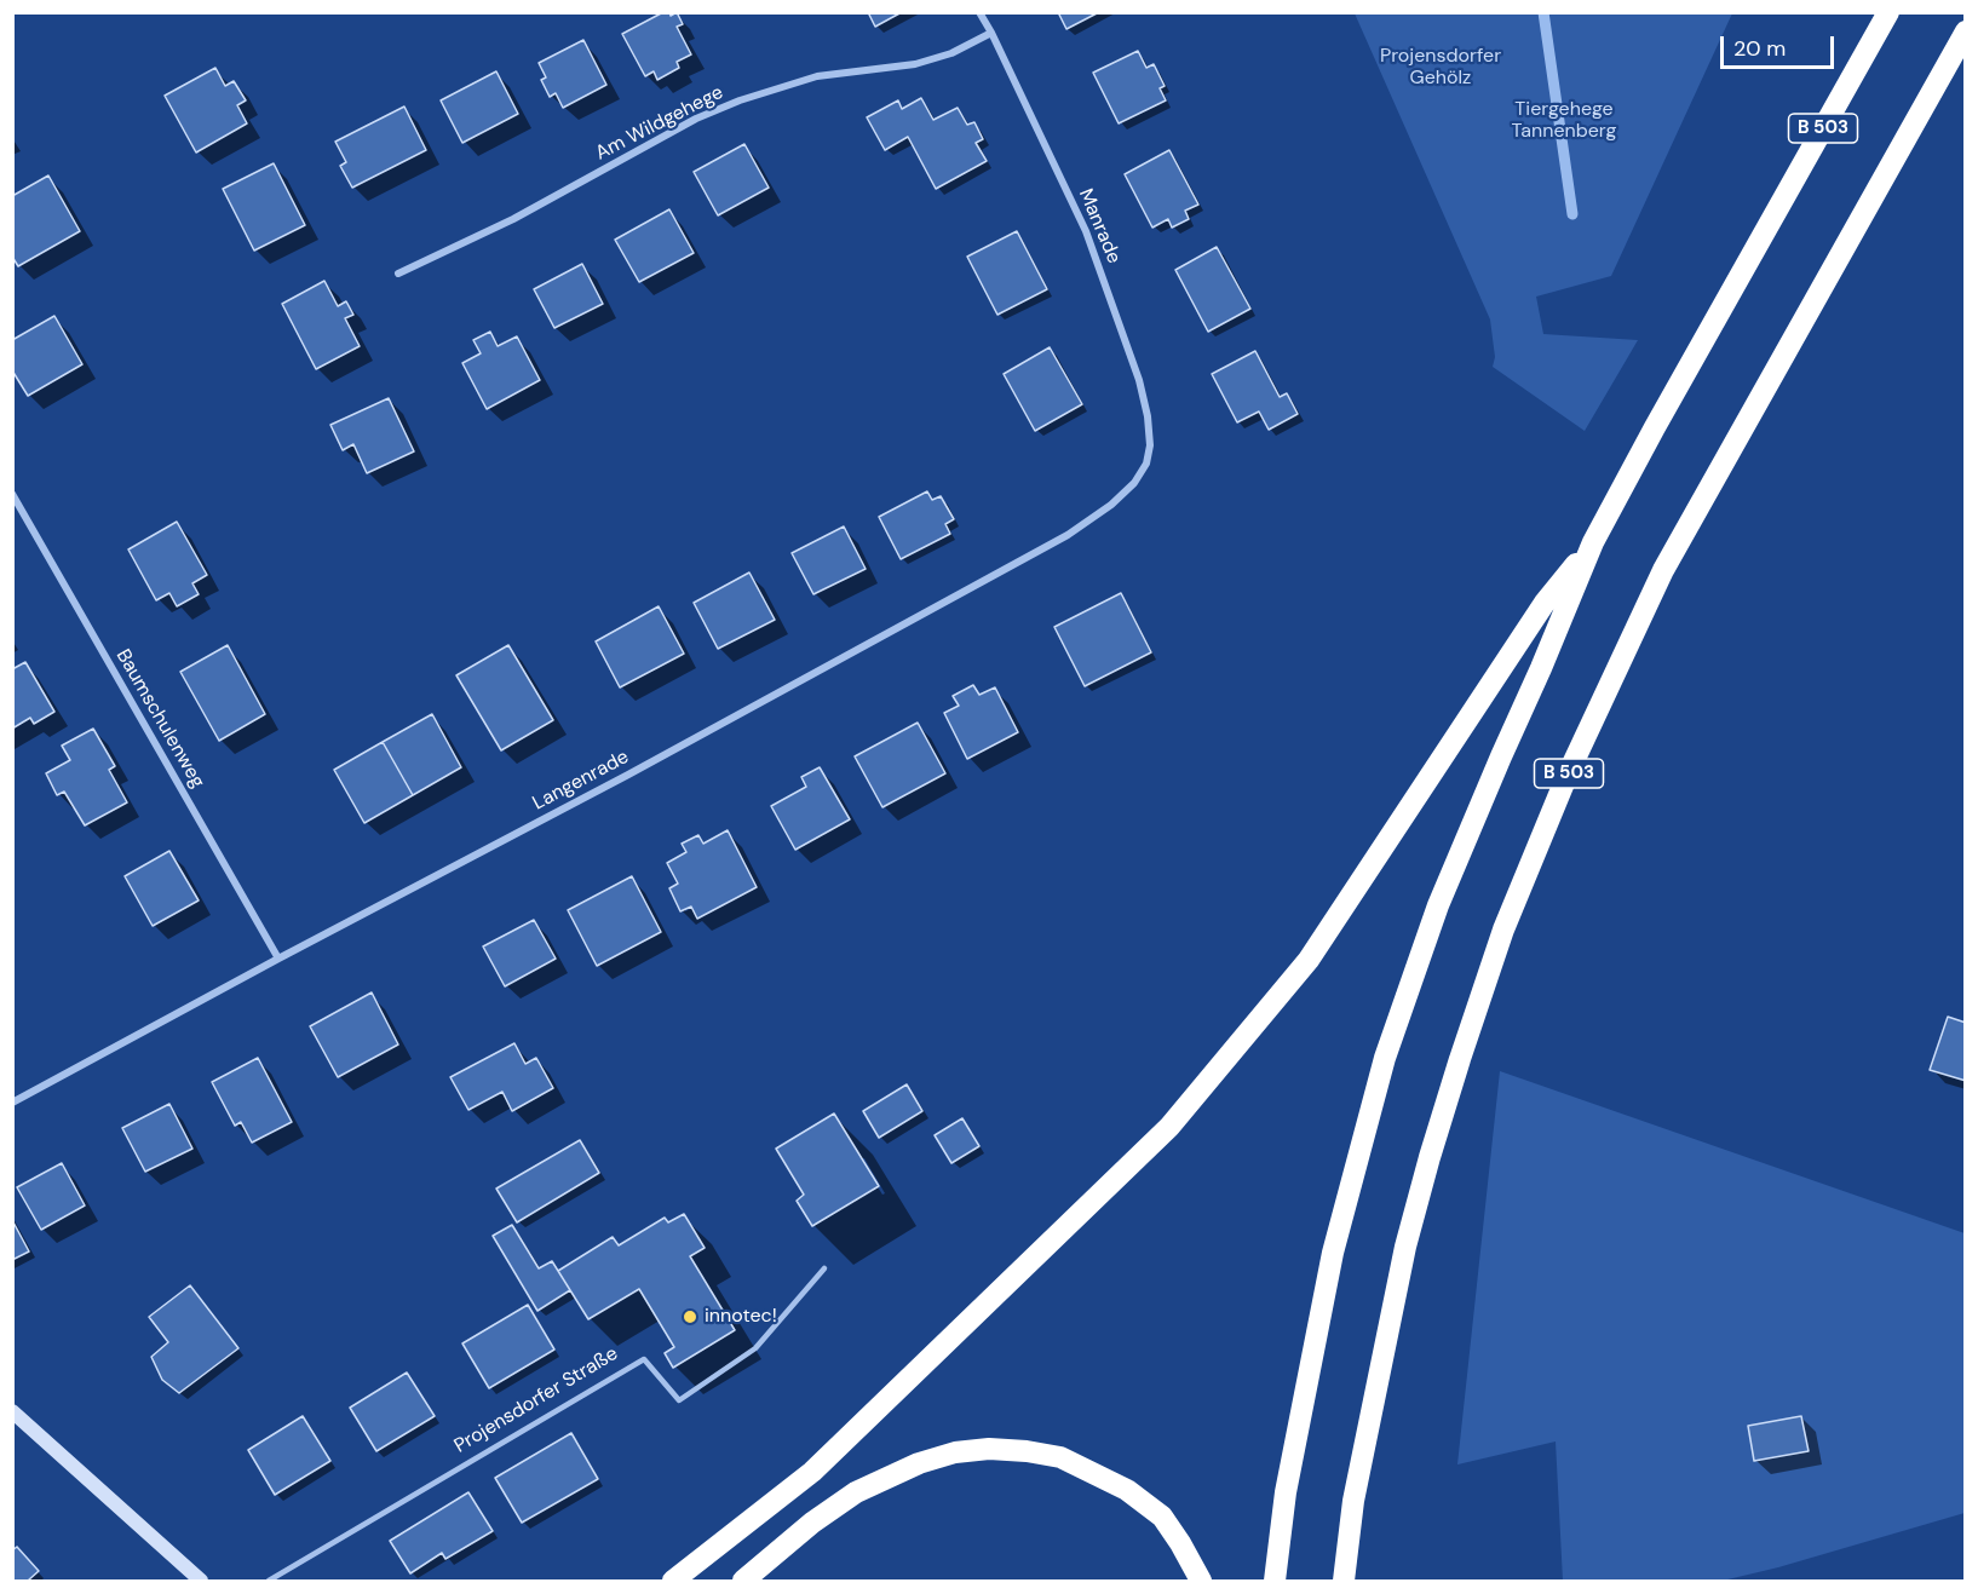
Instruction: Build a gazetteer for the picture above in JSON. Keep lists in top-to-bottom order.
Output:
{
  "streets": {
    "highway": ["B 503"],
    "street": [
      "Am Wildgehege",
      "Manrade",
      "Baumschulenweg",
      "Langenrade"
    ],
    "lane": ["Projensdorfer Straße"]
  },
  "crossings": [
    ["Am Wildgehege", "Manrade"],
    ["Manrade", "Langenrade"],
    ["Baumschulenweg", "Langenrade"]
  ],
  "parks": ["Projensdorfer Gehölz", "Tiergehege Tannenberg"],
  "places": ["innotec!"],
  "scale_bar": "20 m"
}
